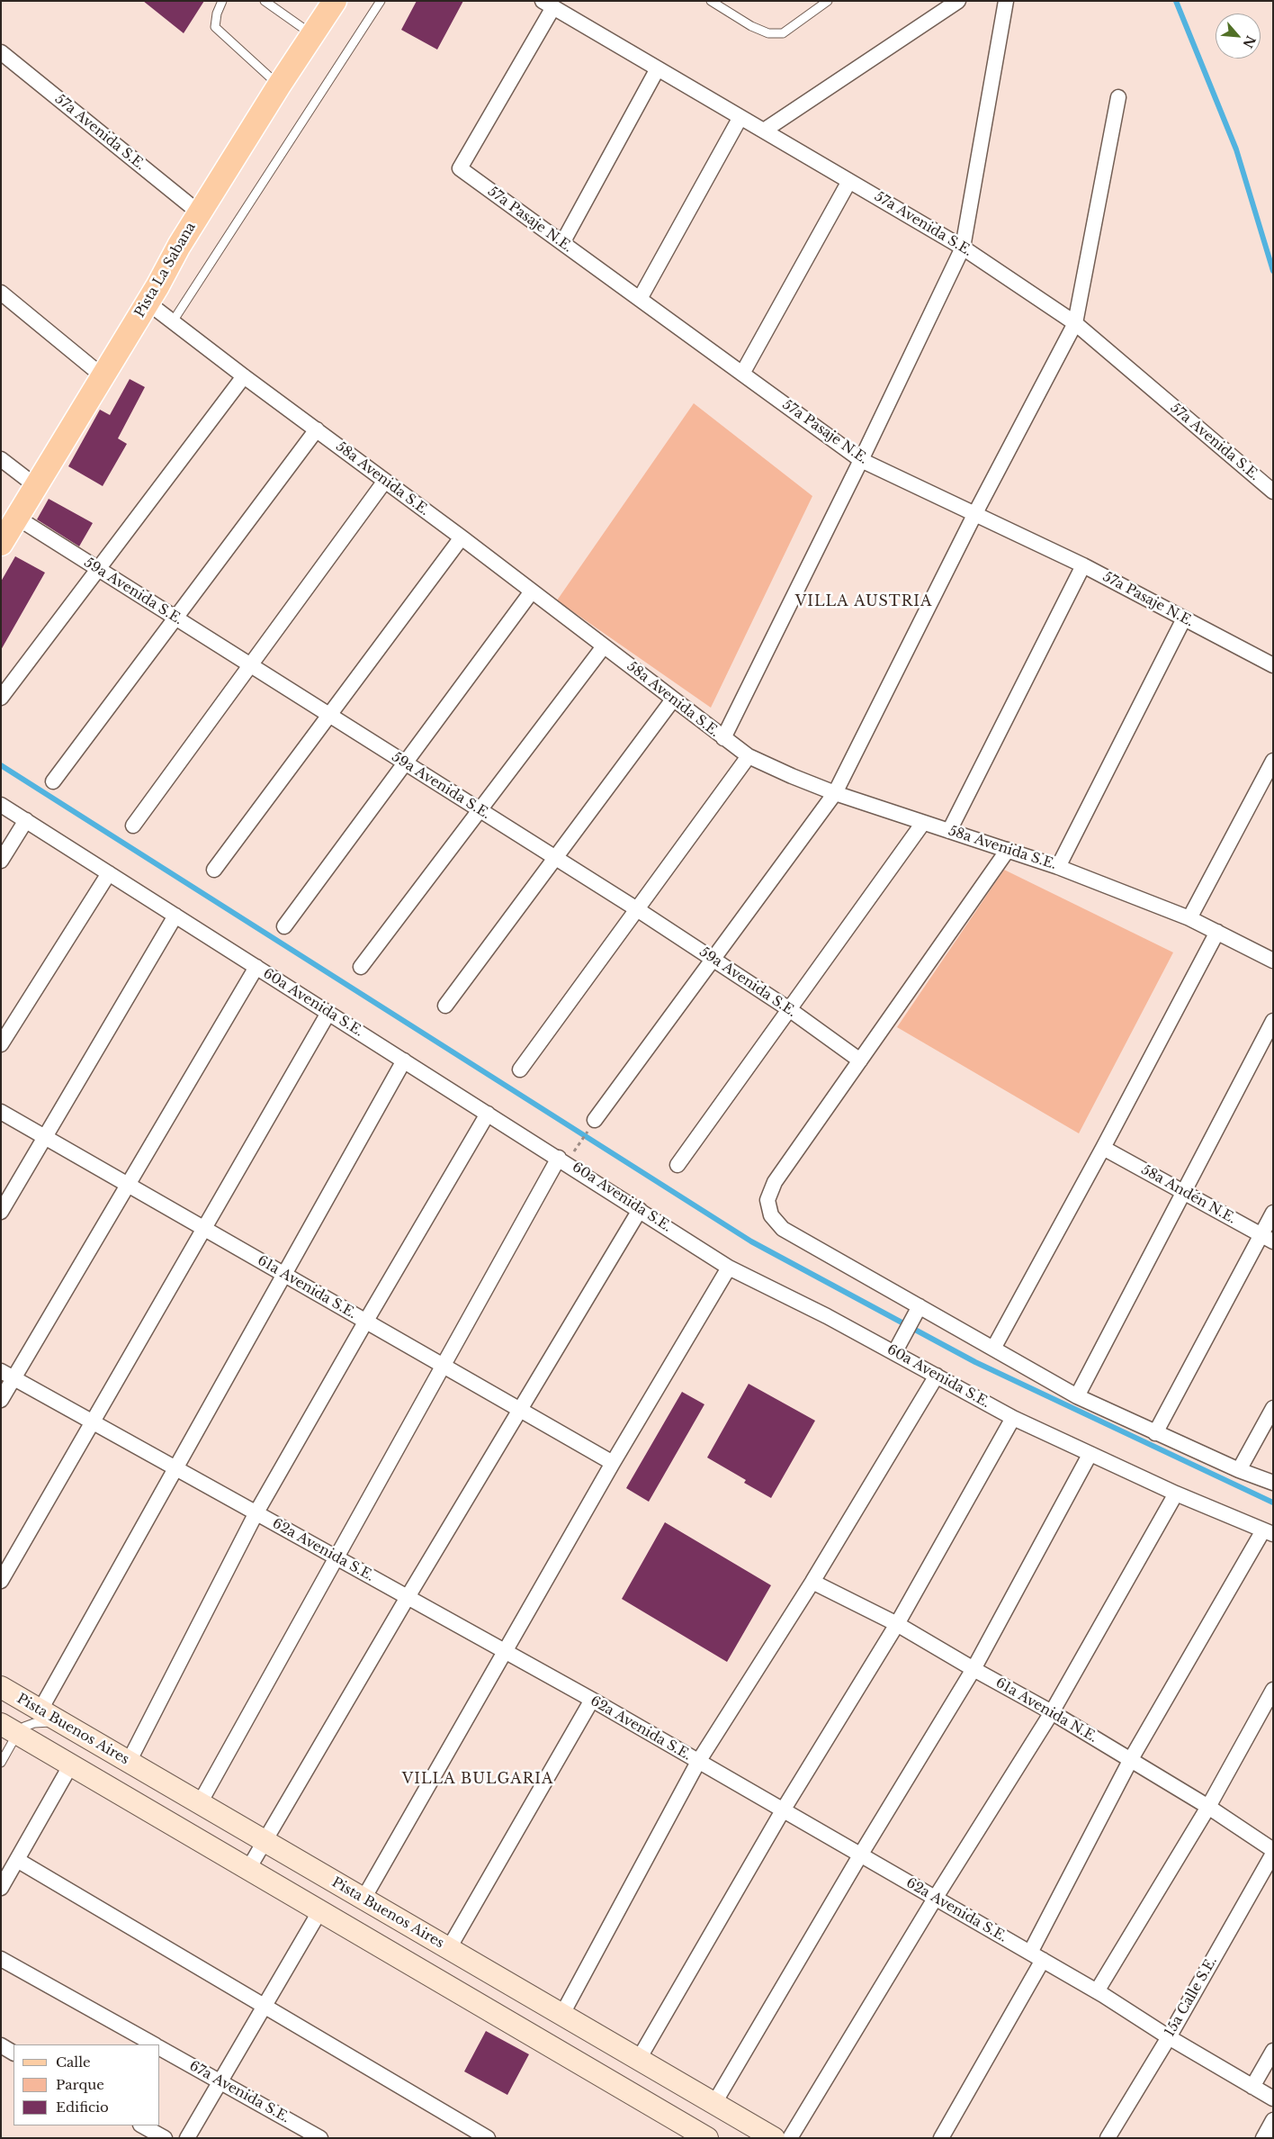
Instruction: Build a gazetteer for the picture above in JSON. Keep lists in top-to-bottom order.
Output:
{
  "streets": {
    "main road": ["Pista La Sabana", "Pista Buenos Aires"],
    "street": [
      "57a Avenida S.E.",
      "57a Pasaje N.E.",
      "58a Avenida S.E.",
      "59a Avenida S.E.",
      "60a Avenida S.E.",
      "58a Andén N.E.",
      "61a Avenida S.E.",
      "62a Avenida S.E.",
      "61a Avenida N.E.",
      "15a Calle S.E.",
      "67a Avenida S.E."
    ]
  },
  "crossings": [
    ["57a Avenida S.E.", "57a Pasaje N.E."],
    ["57a Avenida S.E.", "Pista La Sabana"],
    ["Pista La Sabana", "58a Avenida S.E."],
    ["Pista La Sabana", "59a Avenida S.E."],
    ["62a Avenida S.E.", "15a Calle S.E."]
  ],
  "districts": ["VILLA AUSTRIA", "VILLA BULGARIA"],
  "legend": ["Calle", "Parque", "Edificio"],
  "north": "bottom right"
}
